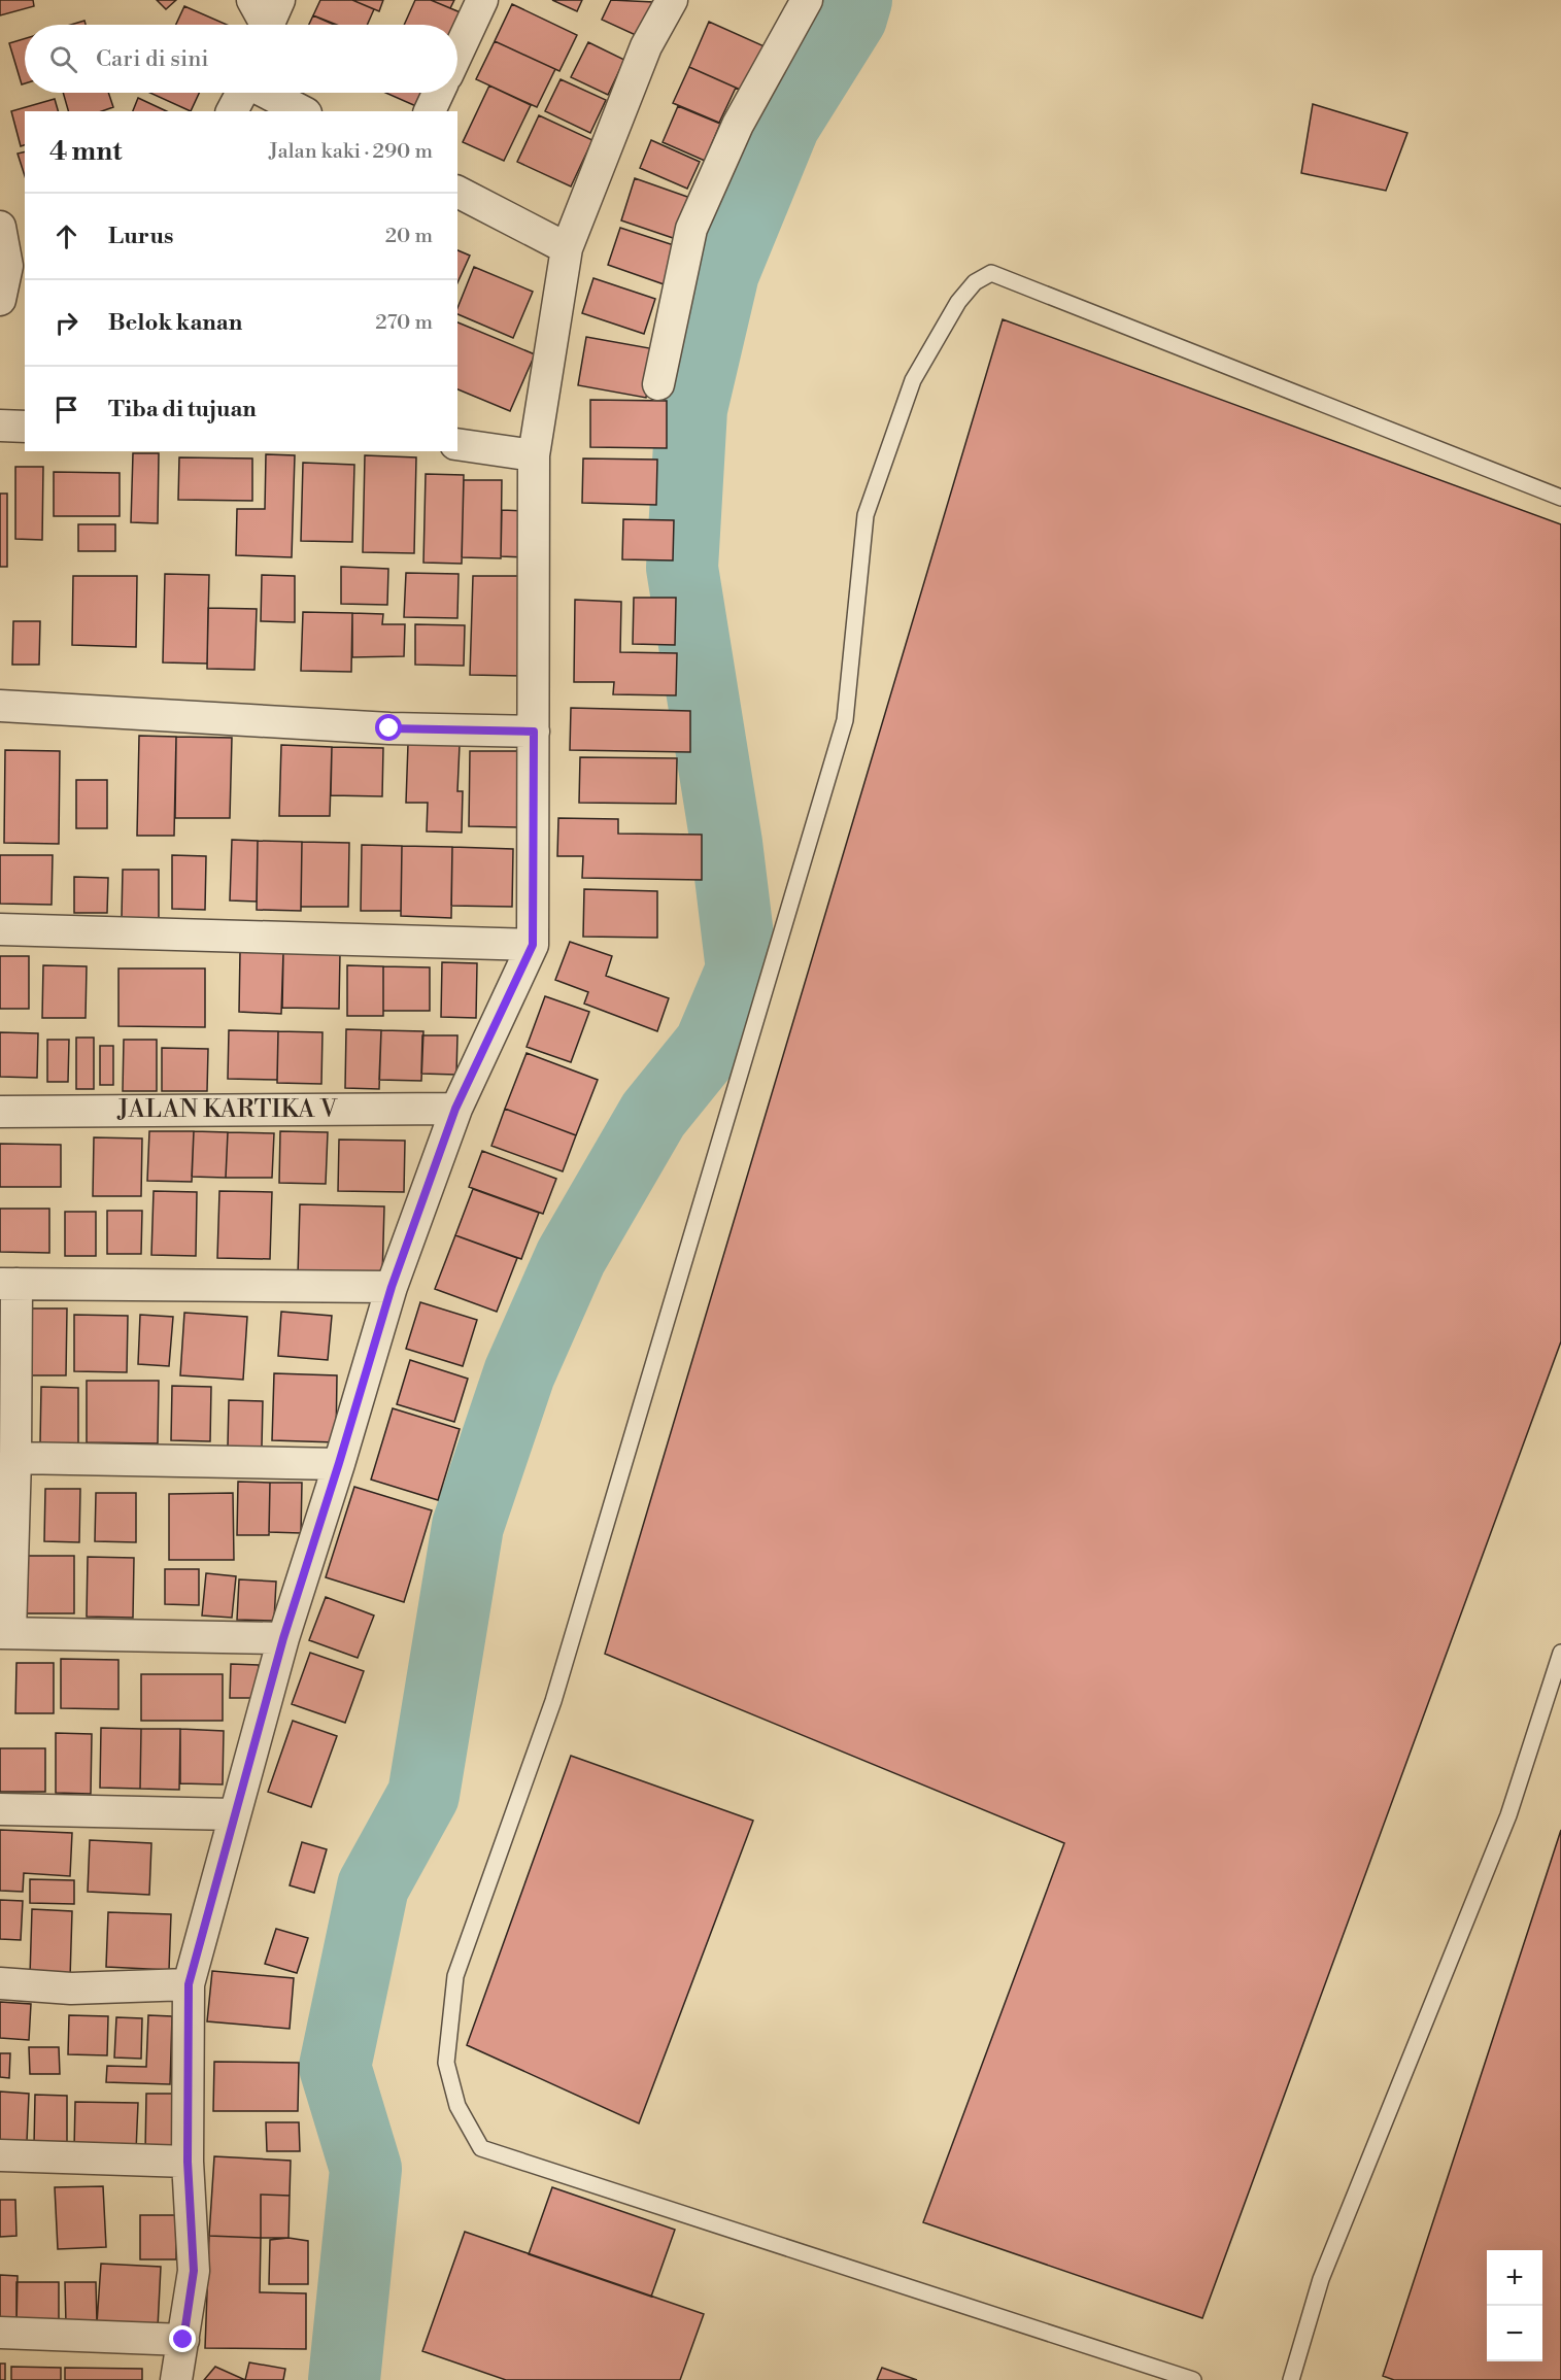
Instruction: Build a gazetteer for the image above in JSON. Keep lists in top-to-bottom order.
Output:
{
  "streets": {
    "street": ["JALAN KARTIKA V"]
  },
  "page": {
    "search": "Cari di sini",
    "heading": ["4 mnt", "Jalan kaki · 290 m"],
    "list": [
      ["Lurus", "20 m"],
      ["Belok kanan", "270 m"],
      "Tiba di tujuan"
    ],
    "map_buttons": ["+", "−"]
  }
}
